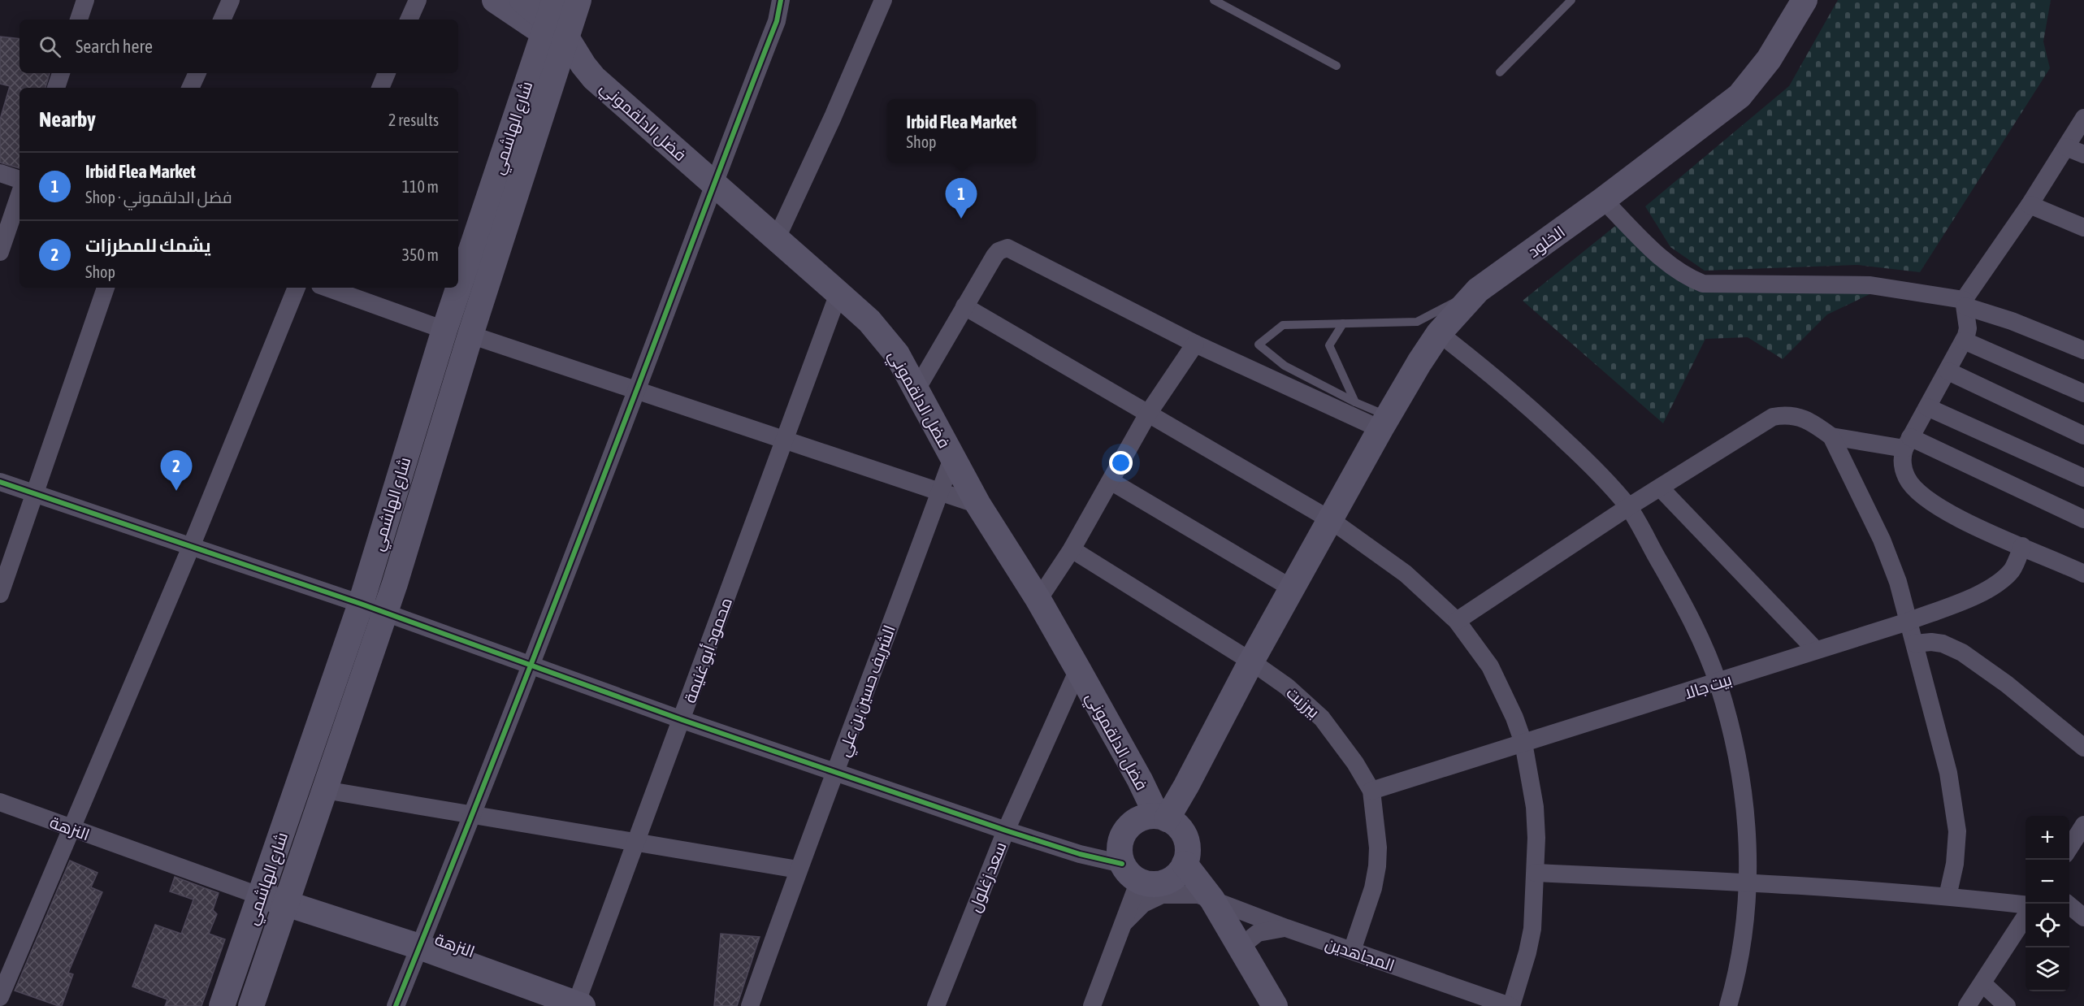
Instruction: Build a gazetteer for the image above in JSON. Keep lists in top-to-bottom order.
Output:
{
  "streets": {
    "main road": [
      "فضل الدلقموني",
      "شارع الهاشمي",
      "الخلود",
      "النزهة"
    ],
    "street": [
      "محمود أبو غنيمة",
      "بيت جالا",
      "الشريف حسين بن علي",
      "بيرزيت",
      "سعد زغلول",
      "المجاهدين"
    ]
  },
  "crossings": [
    ["فضل الدلقموني", "شارع الهاشمي"],
    ["فضل الدلقموني", "الخلود"],
    ["فضل الدلقموني", "محمود أبو غنيمة"],
    ["فضل الدلقموني", "الشريف حسين بن علي"],
    ["فضل الدلقموني", "سعد زغلول"],
    ["شارع الهاشمي", "النزهة"],
    ["الخلود", "بيرزيت"],
    ["محمود أبو غنيمة", "النزهة"],
    ["بيت جالا", "بيرزيت"],
    ["بيرزيت", "المجاهدين"]
  ],
  "page": {
    "search": "Search here",
    "heading": ["Nearby", "2 results"],
    "popup": ["Irbid Flea Market", "Shop"],
    "list": [
      {
        "mark": "1",
        "name": "Irbid Flea Market",
        "note": "Shop · فضل الدلقموني",
        "value": "110 m"
      },
      {
        "mark": "2",
        "name": "يشمك للمطرزات",
        "note": "Shop",
        "value": "350 m"
      }
    ],
    "pins": ["1", "2"],
    "map_buttons": ["+", "−"]
  }
}
